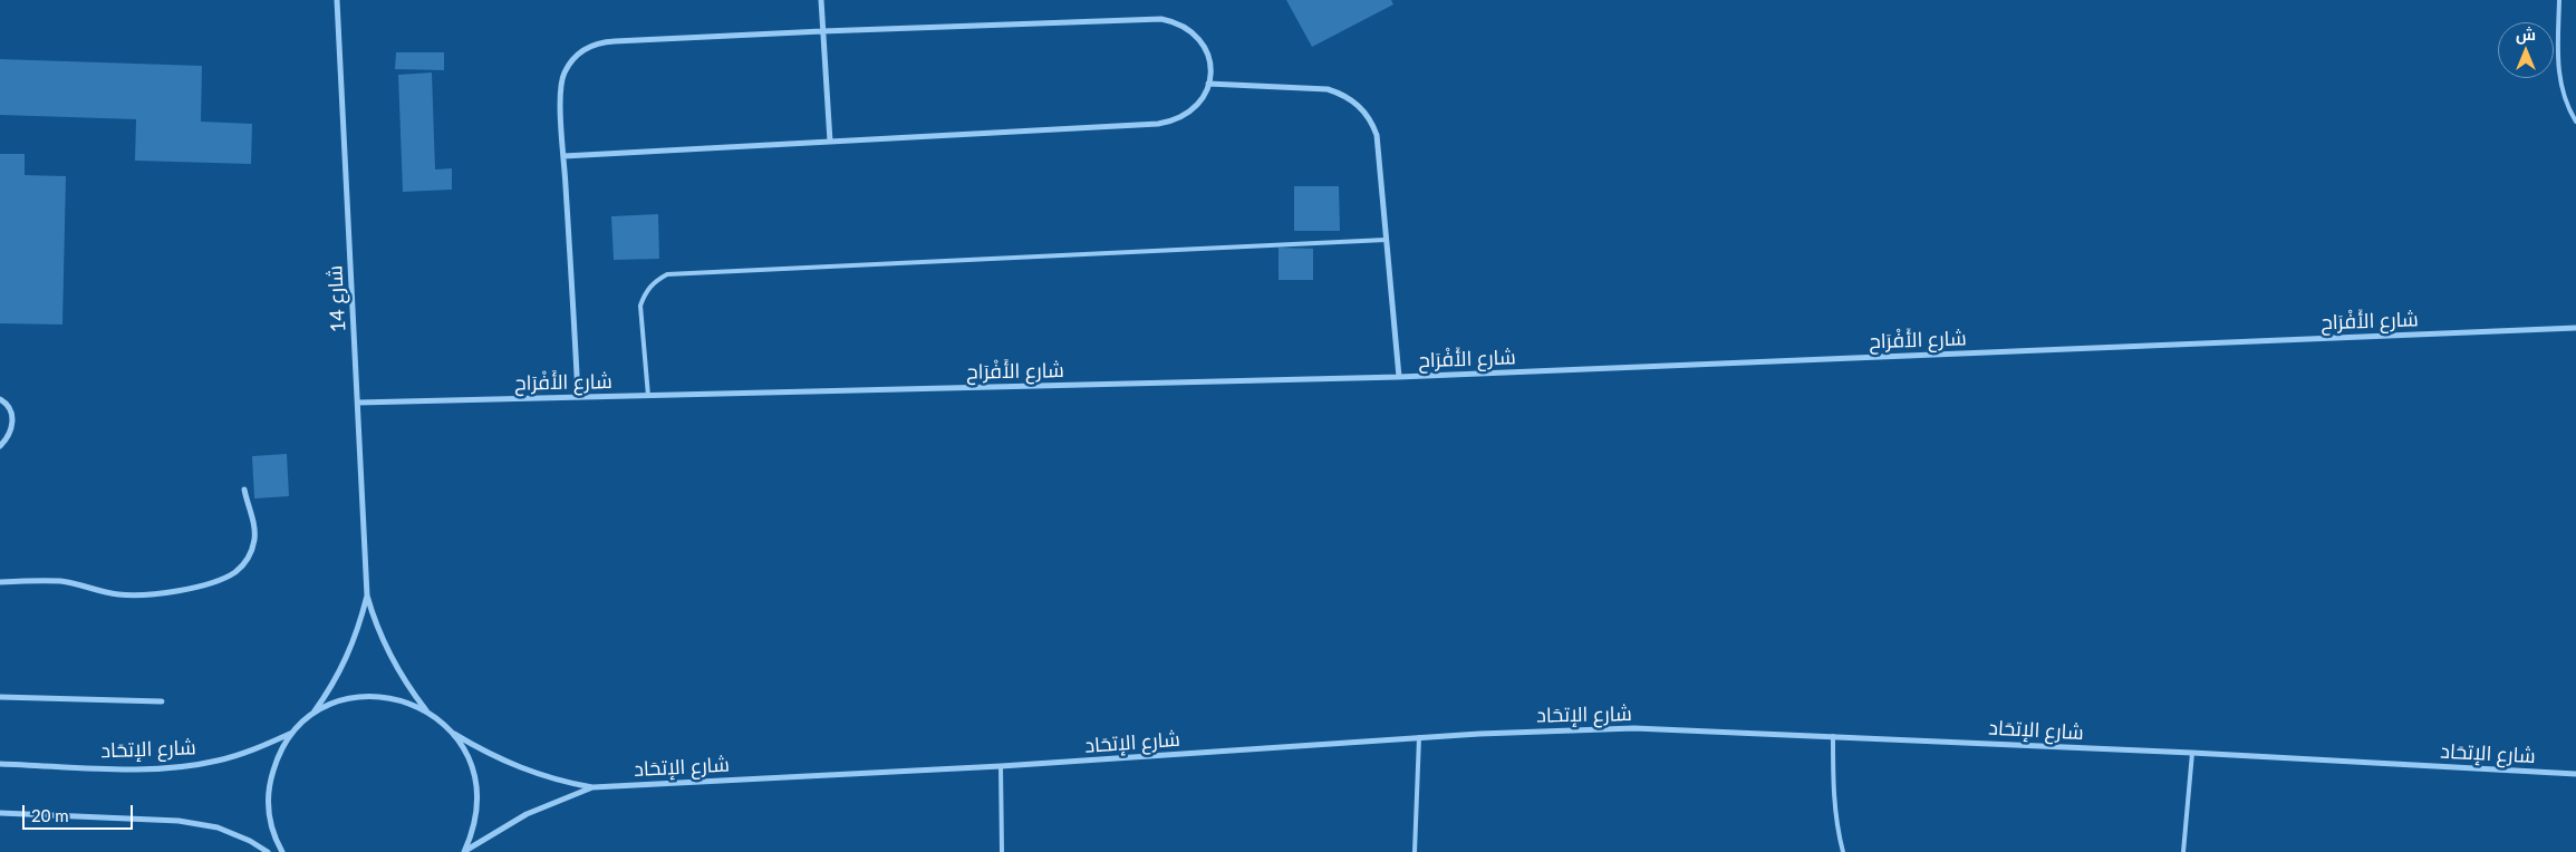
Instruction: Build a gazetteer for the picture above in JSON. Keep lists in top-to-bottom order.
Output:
{
  "streets": {
    "street": ["شارع 14", "شارع الأَفْرَاح", "شارع الإتحَاد"]
  },
  "crossings": [
    ["شارع 14", "شارع الأَفْرَاح"]
  ],
  "scale_bar": "20 m",
  "north": "top"
}
